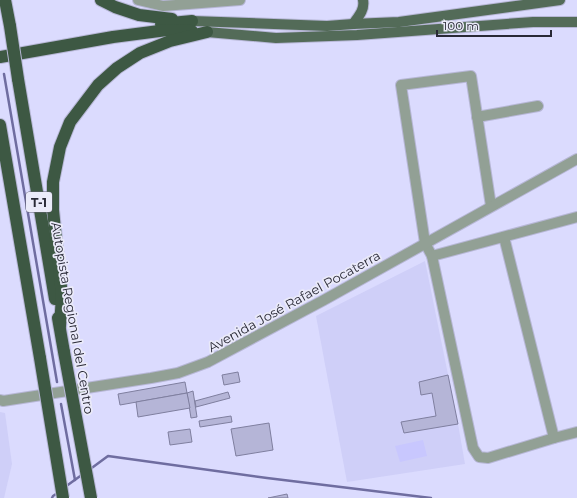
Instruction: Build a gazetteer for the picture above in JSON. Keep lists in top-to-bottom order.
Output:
{
  "streets": {
    "highway": ["T-1", "Autopista Regional del Centro"],
    "street": ["Avenida José Rafael Pocaterra"]
  },
  "scale_bar": "100 m"
}
